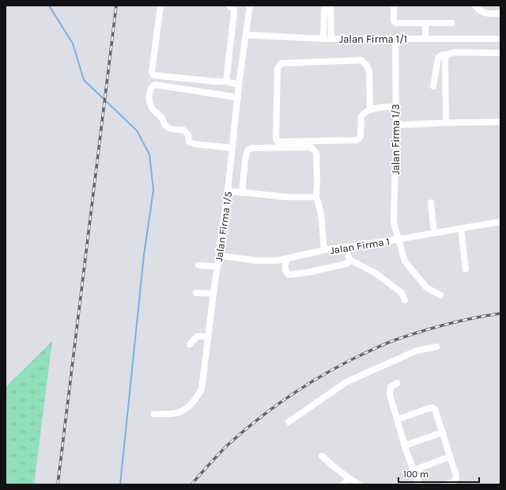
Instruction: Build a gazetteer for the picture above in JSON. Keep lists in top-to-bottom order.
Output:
{
  "streets": {
    "street": [
      "Jalan Firma 1/1",
      "Jalan Firma 1/3",
      "Jalan Firma 1/5",
      "Jalan Firma 1"
    ]
  },
  "crossings": [
    ["Jalan Firma 1/1", "Jalan Firma 1/3"],
    ["Jalan Firma 1/1", "Jalan Firma 1/5"],
    ["Jalan Firma 1/3", "Jalan Firma 1"],
    ["Jalan Firma 1/5", "Jalan Firma 1"]
  ],
  "scale_bar": "100 m"
}
